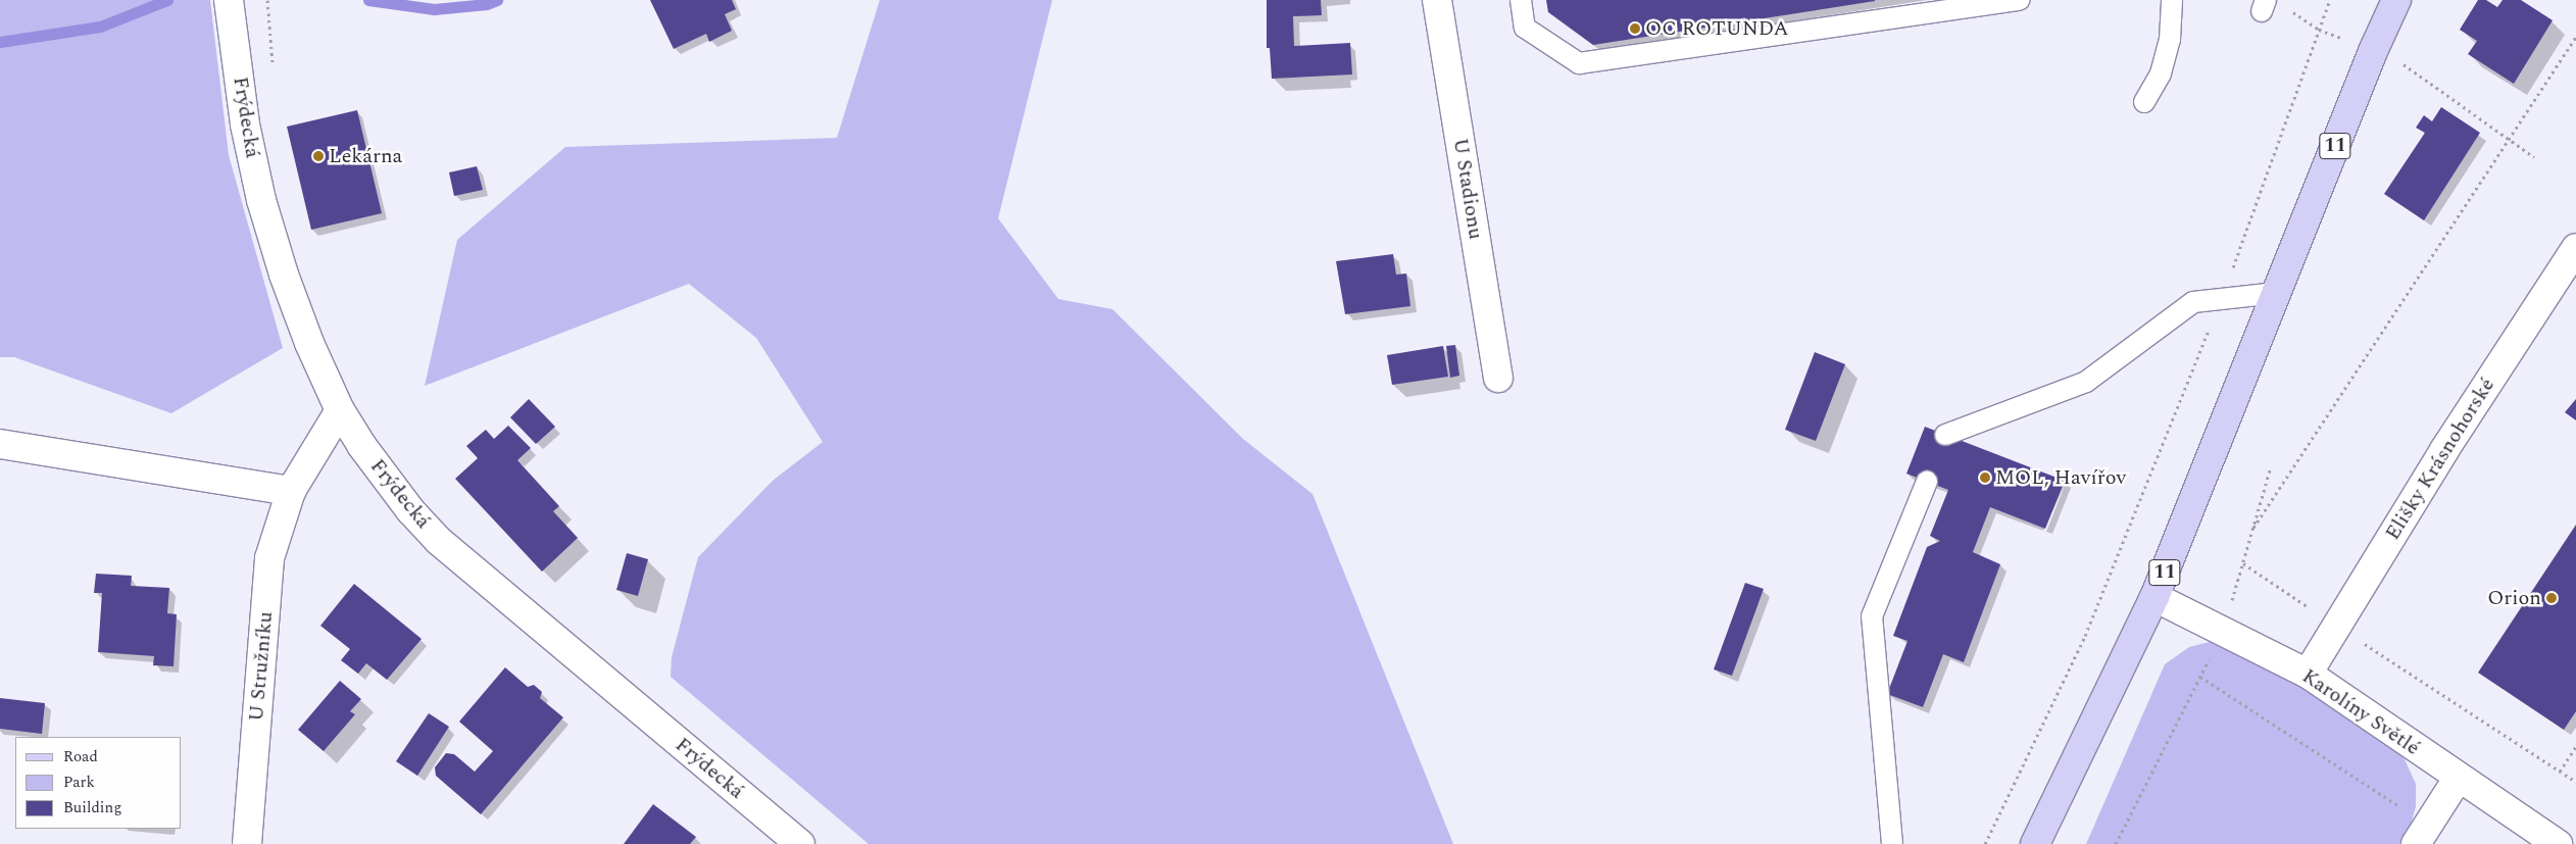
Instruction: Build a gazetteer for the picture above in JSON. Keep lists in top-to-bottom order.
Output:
{
  "streets": {
    "main road": ["11"],
    "street": [
      "Frýdecká",
      "U Stadionu",
      "Elišky Krásnohorské",
      "U Stružníku",
      "Karolíny Světlé"
    ]
  },
  "crossings": [
    ["Frýdecká", "U Stružníku"],
    ["11", "Karolíny Světlé"],
    ["Elišky Krásnohorské", "Karolíny Světlé"]
  ],
  "places": [
    "OC ROTUNDA",
    "Lekárna",
    "MOL, Havířov",
    "Orion"
  ],
  "legend": ["Road", "Park", "Building"]
}
